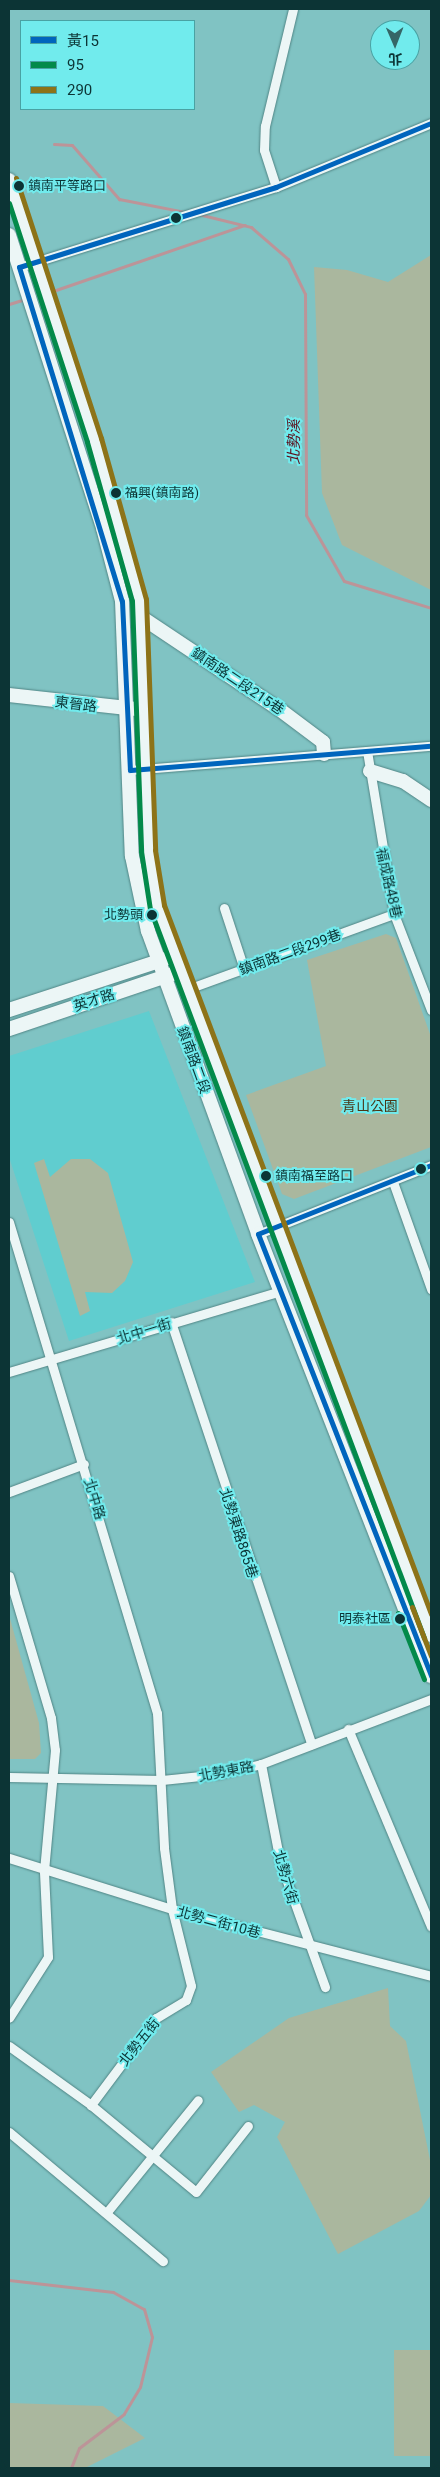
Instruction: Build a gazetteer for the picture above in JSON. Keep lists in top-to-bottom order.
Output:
{
  "streets": {
    "street": [
      "鎮南路二段215巷",
      "東晉路",
      "福成路48巷",
      "鎮南路二段299巷",
      "英才路",
      "鎮南路二段",
      "北中一街",
      "北中路",
      "北勢東路865巷",
      "北勢東路",
      "北勢六街",
      "北勢二街10巷",
      "北勢五街"
    ]
  },
  "crossings": [
    ["鎮南路二段215巷", "鎮南路二段"],
    ["東晉路", "鎮南路二段"],
    ["福成路48巷", "鎮南路二段299巷"],
    ["鎮南路二段299巷", "鎮南路二段"],
    ["英才路", "鎮南路二段"],
    ["鎮南路二段", "北中一街"],
    ["北中一街", "北中路"],
    ["北中一街", "北勢東路865巷"],
    ["北中路", "北勢東路"],
    ["北中路", "北勢五街"],
    ["北勢東路865巷", "北勢東路"],
    ["北勢東路", "北勢六街"],
    ["北勢東路", "北勢五街"],
    ["北勢六街", "北勢二街10巷"],
    ["北勢二街10巷", "北勢五街"]
  ],
  "water": ["北勢溪"],
  "parks": ["青山公園"],
  "places": [
    "鎮南平等路口",
    "福興(鎮南路)",
    "北勢頭",
    "鎮南福至路口",
    "明泰社區"
  ],
  "lines": ["transit line 黃15", "transit line 290", "transit line 95"],
  "legend": ["黃15", "95", "290"],
  "north": "bottom"
}
